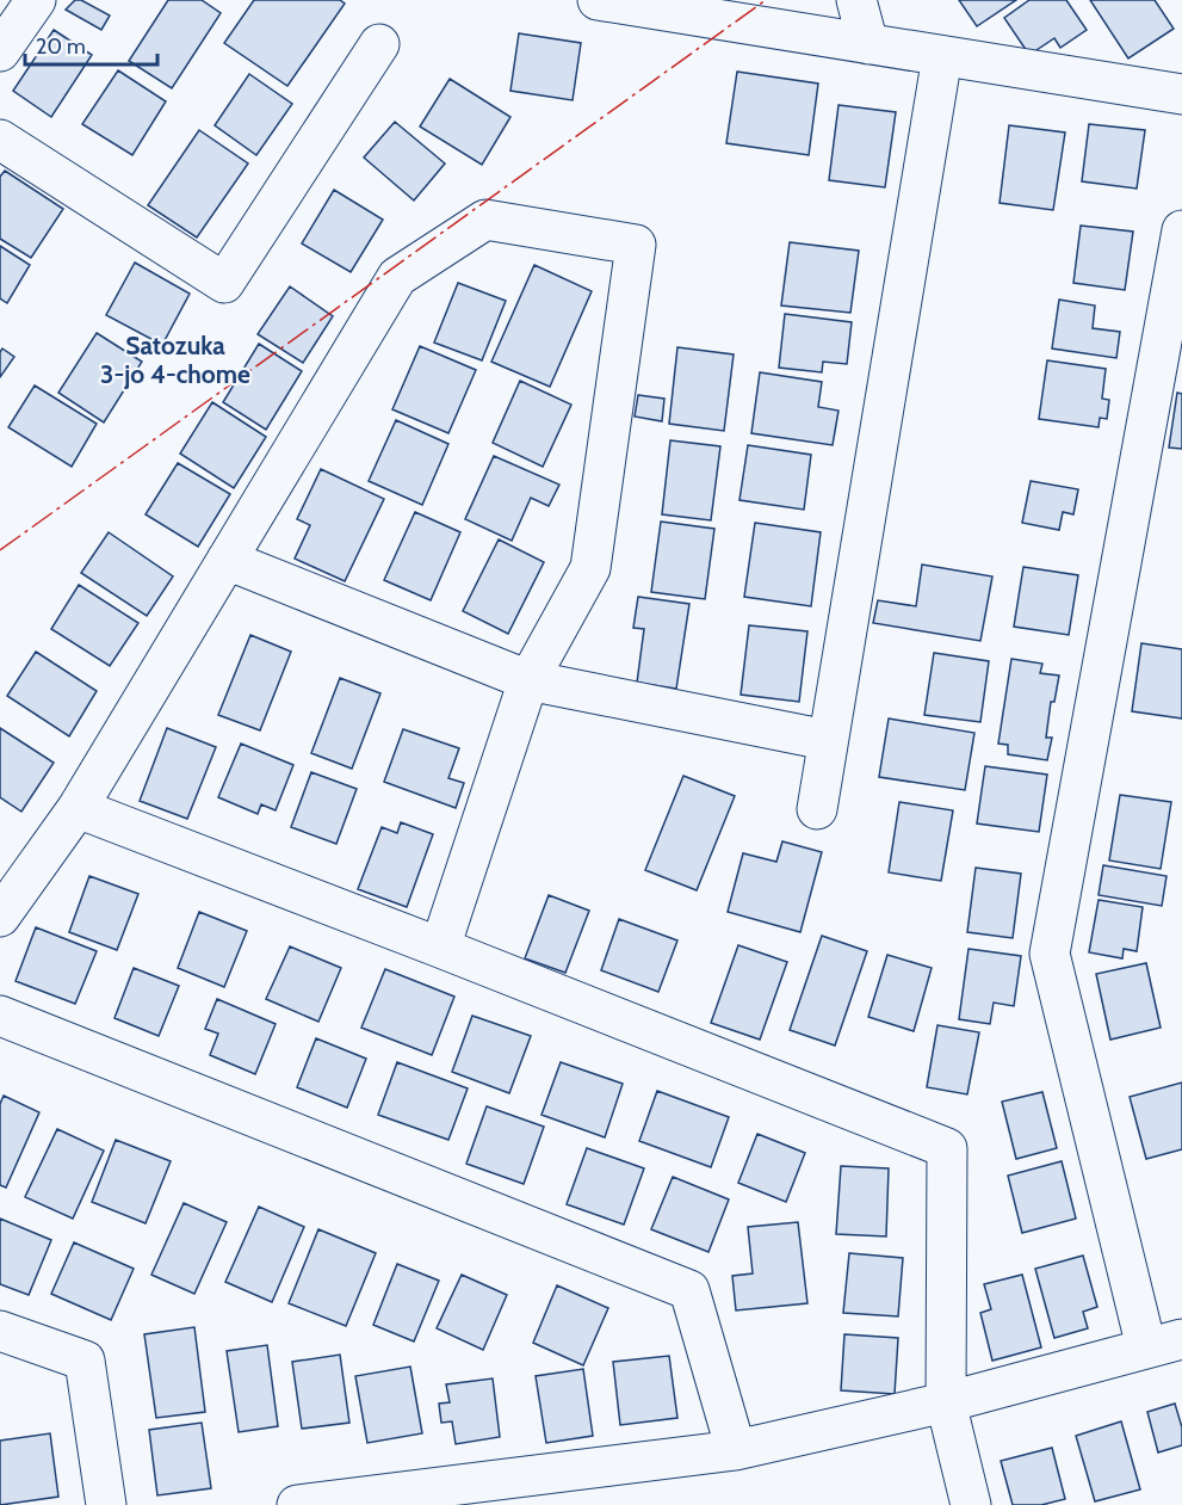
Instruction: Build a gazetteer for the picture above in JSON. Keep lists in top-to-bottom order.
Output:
{
  "districts": ["Satozuka 3-jo 4-chome"],
  "scale_bar": "20 m"
}
